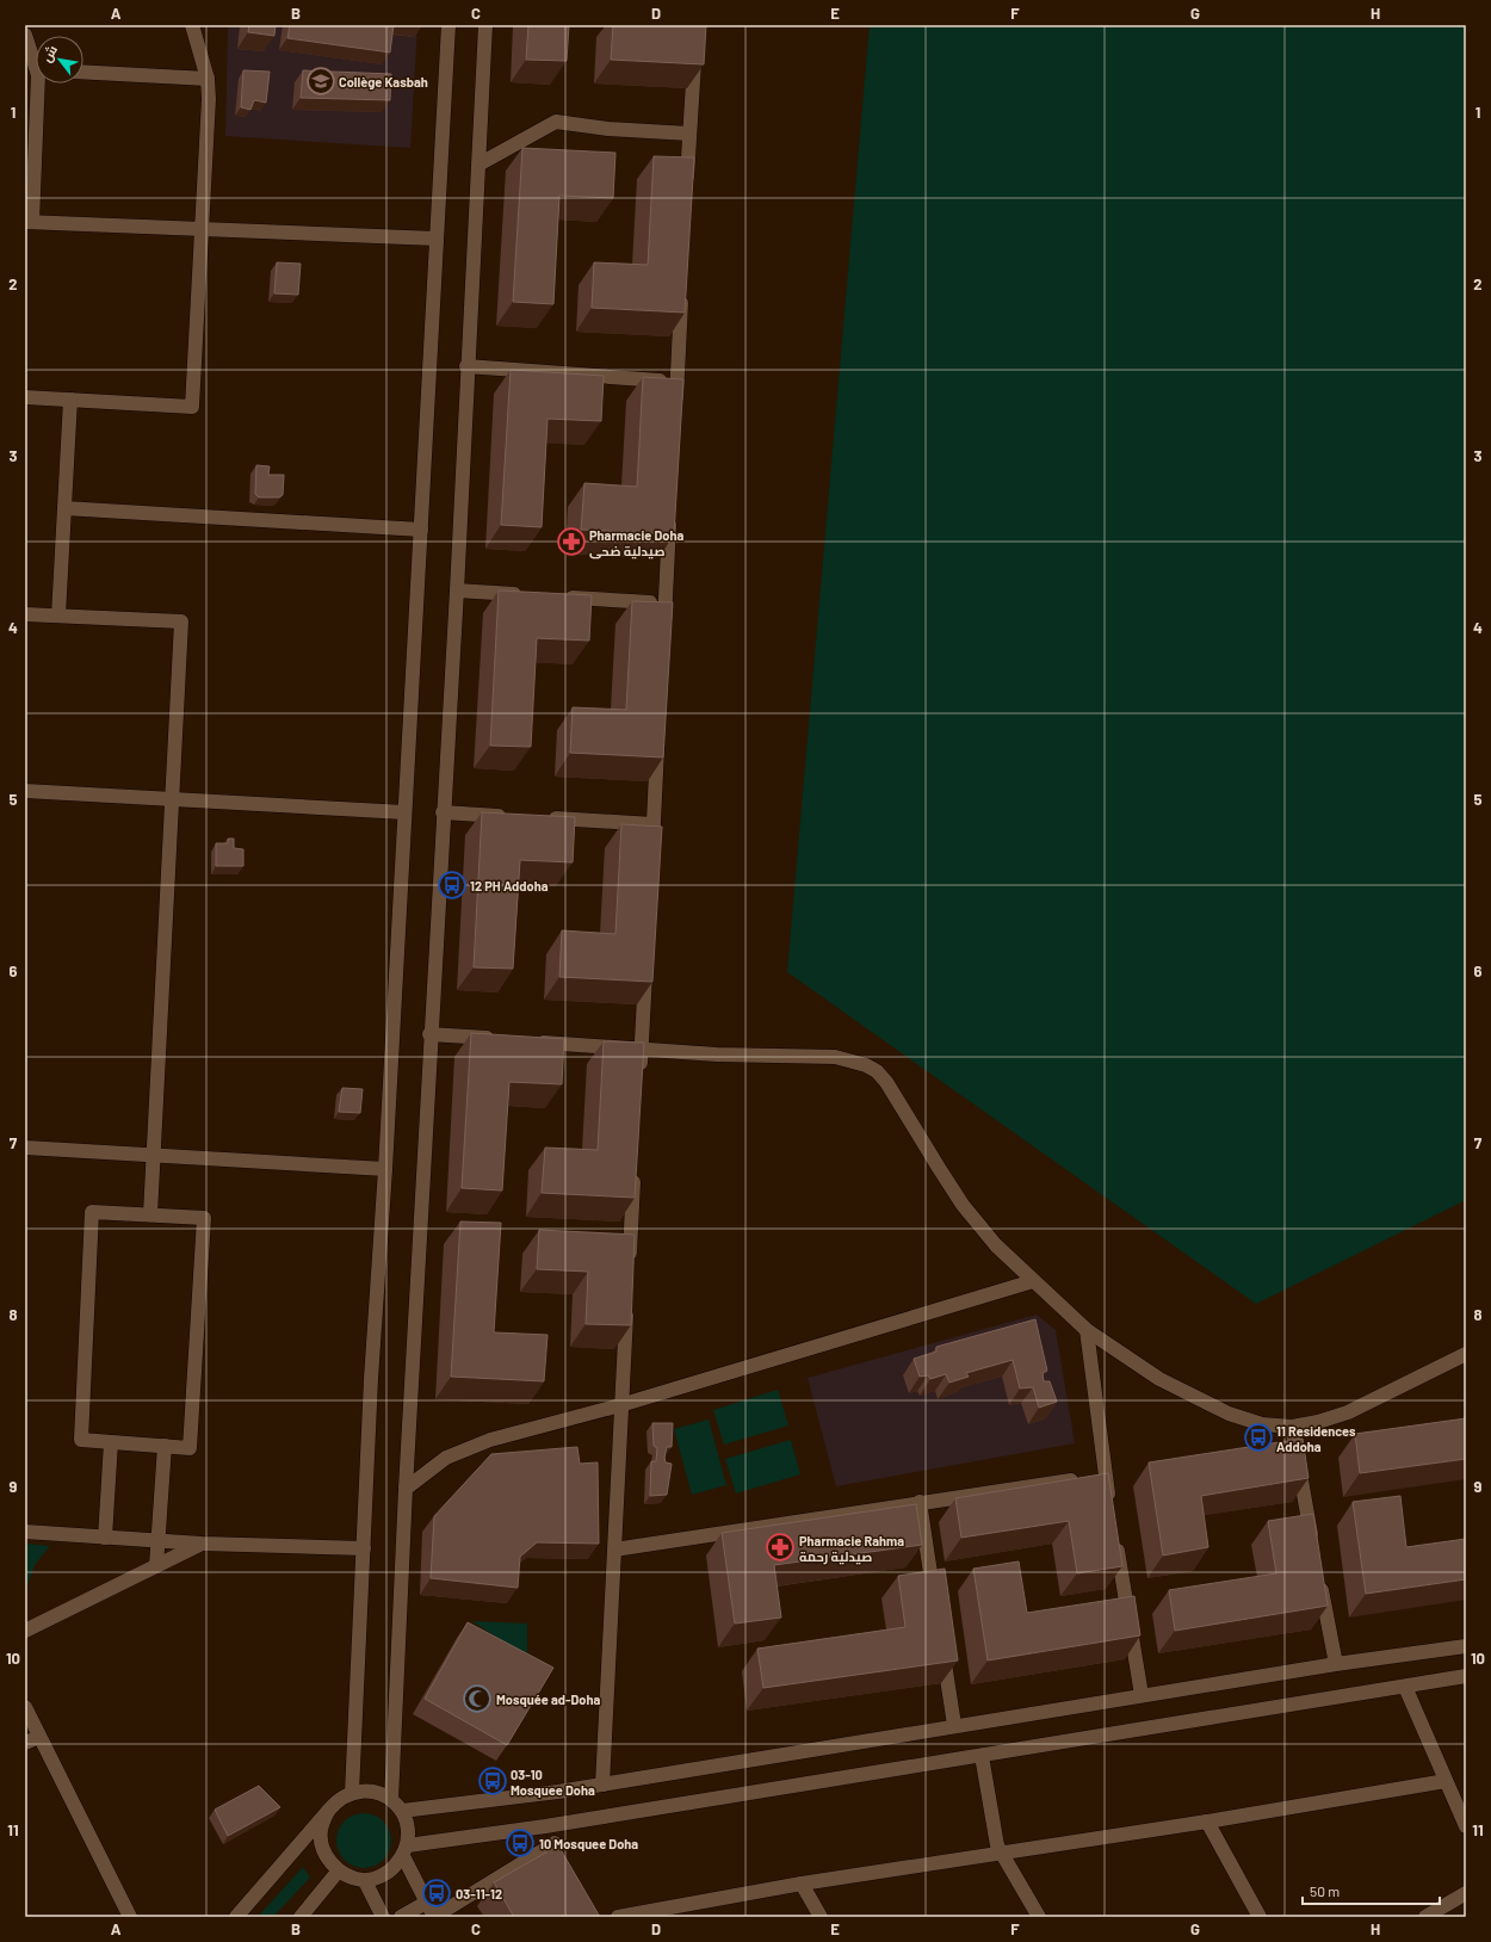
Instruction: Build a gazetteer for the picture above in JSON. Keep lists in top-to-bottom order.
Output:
{
  "places": {
    "school or university": ["Collège Kasbah"],
    "pharmacy": ["Pharmacie Doha صيدلية ضحى", "Pharmacie Rahma صيدلية رحمة"],
    "bus stop": [
      "12 PH Addoha",
      "11 Residences Addoha",
      "03-10 Mosquee Doha",
      "10 Mosquee Doha",
      "03-11-12"
    ],
    "mosque": ["Mosquée ad-Doha"]
  },
  "scale_bar": "50 m",
  "north": "top left",
  "grid": {
    "columns": [
      "A",
      "B",
      "C",
      "D",
      "E",
      "F",
      "G",
      "H"
    ],
    "rows": [
      "1",
      "2",
      "3",
      "4",
      "5",
      "6",
      "7",
      "8",
      "9",
      "10",
      "11"
    ]
  }
}
